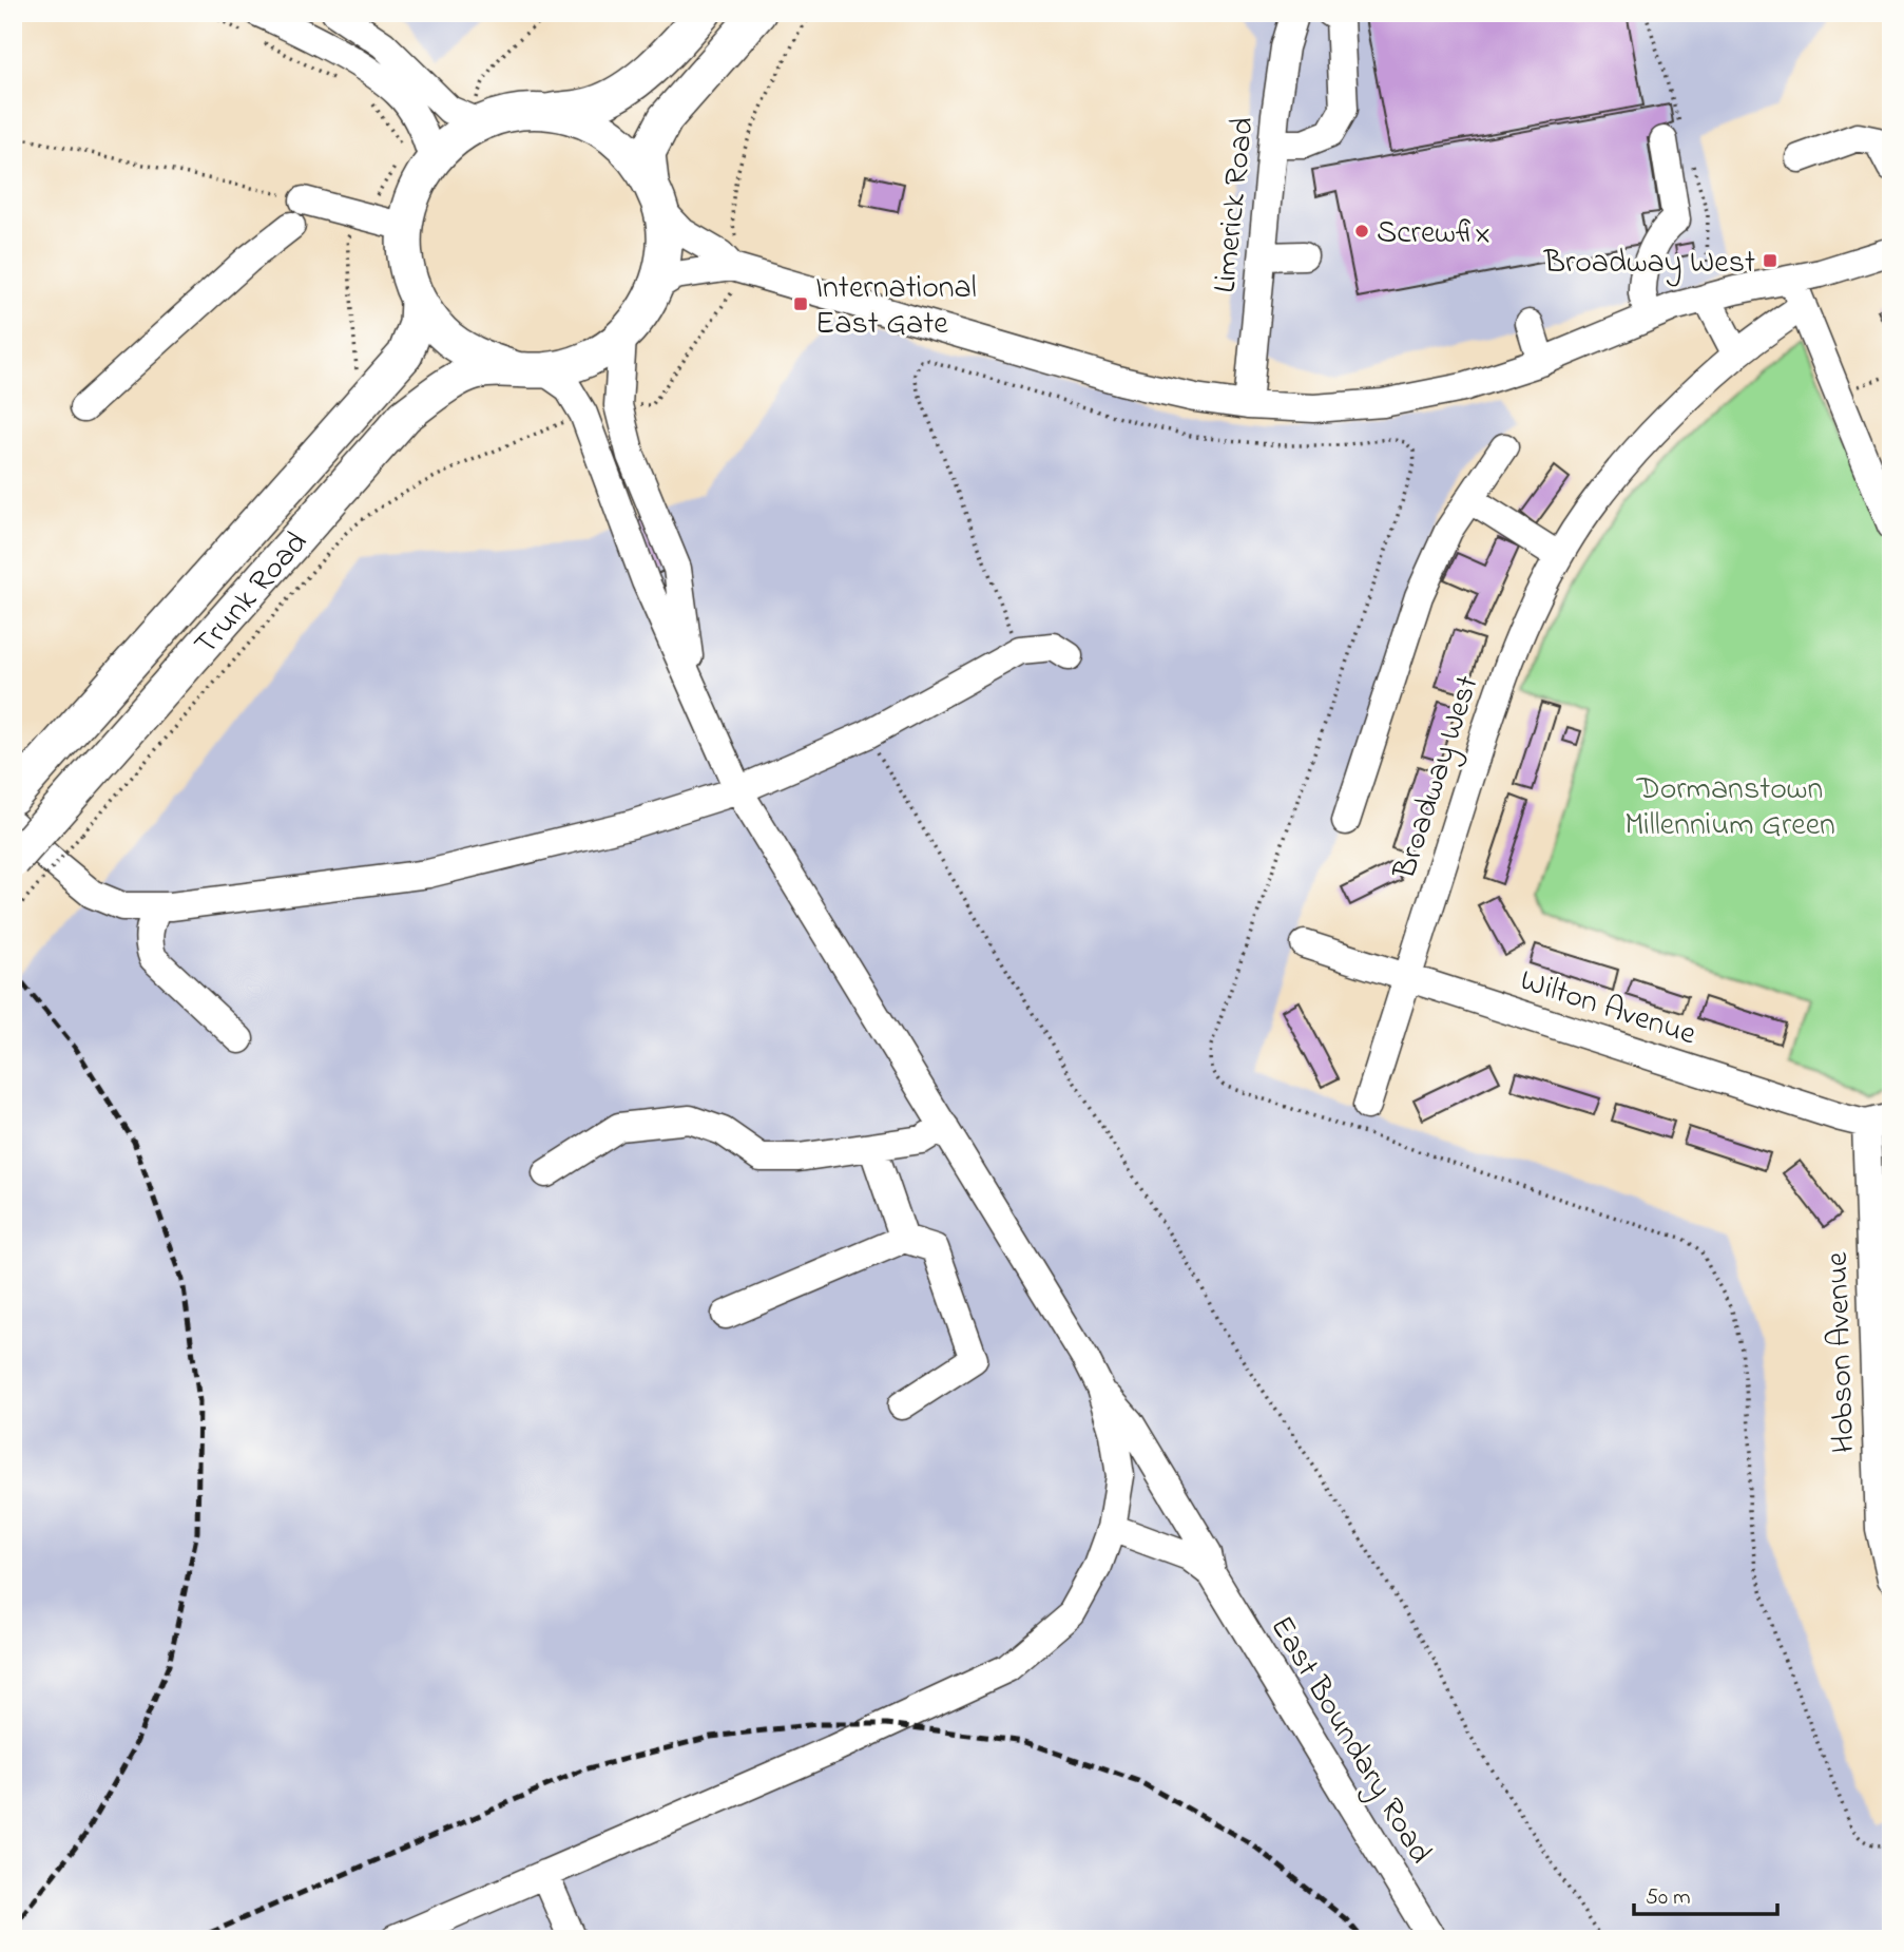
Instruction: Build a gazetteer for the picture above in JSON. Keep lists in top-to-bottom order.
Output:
{
  "streets": {
    "main road": ["Trunk Road"],
    "street": [
      "Limerick Road",
      "Broadway West",
      "Wilton Avenue",
      "Hobson Avenue",
      "East Boundary Road"
    ]
  },
  "crossings": [
    ["Broadway West", "Wilton Avenue"],
    ["Wilton Avenue", "Hobson Avenue"]
  ],
  "parks": ["Dormanstown Millennium Green"],
  "places": {
    "other": ["Screwfix"],
    "transit": ["Broadway West", "International East Gate"]
  },
  "scale_bar": "50 m"
}
